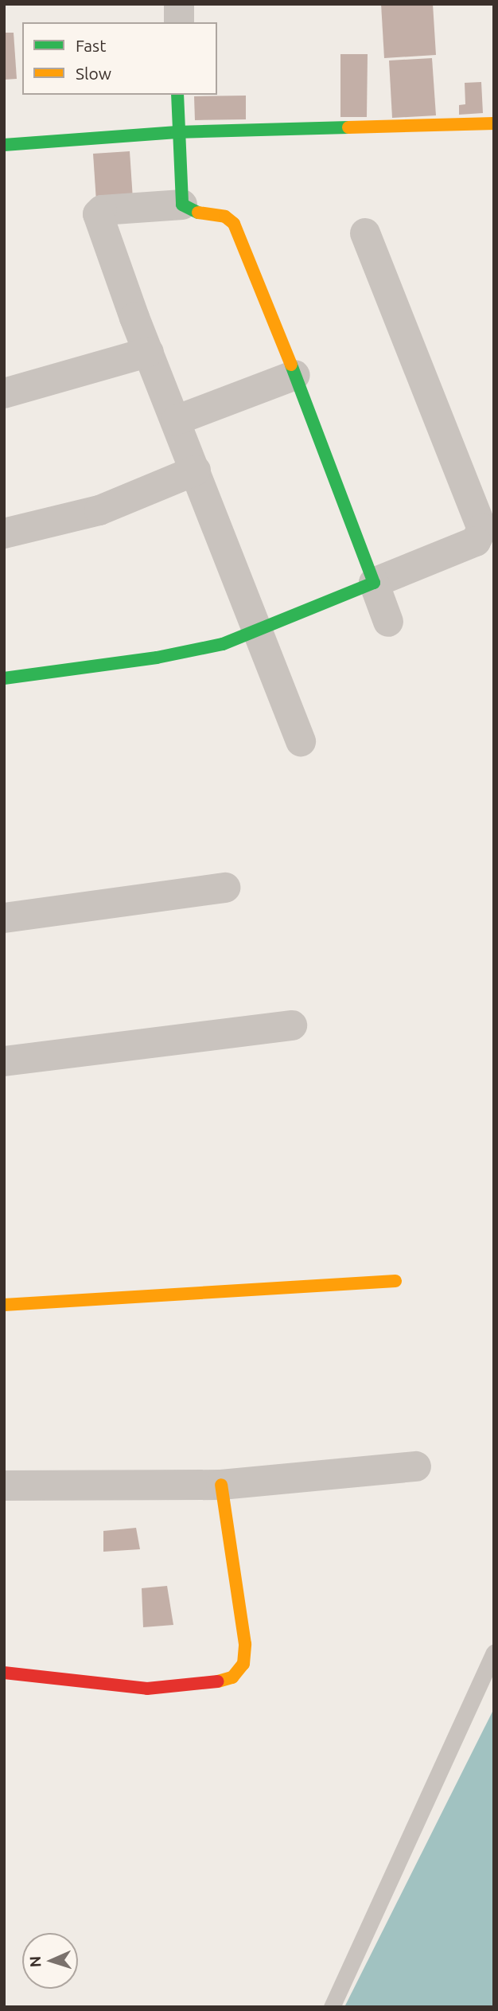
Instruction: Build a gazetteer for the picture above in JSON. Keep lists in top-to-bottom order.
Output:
{
  "legend": ["Fast", "Slow"],
  "north": "left"
}
